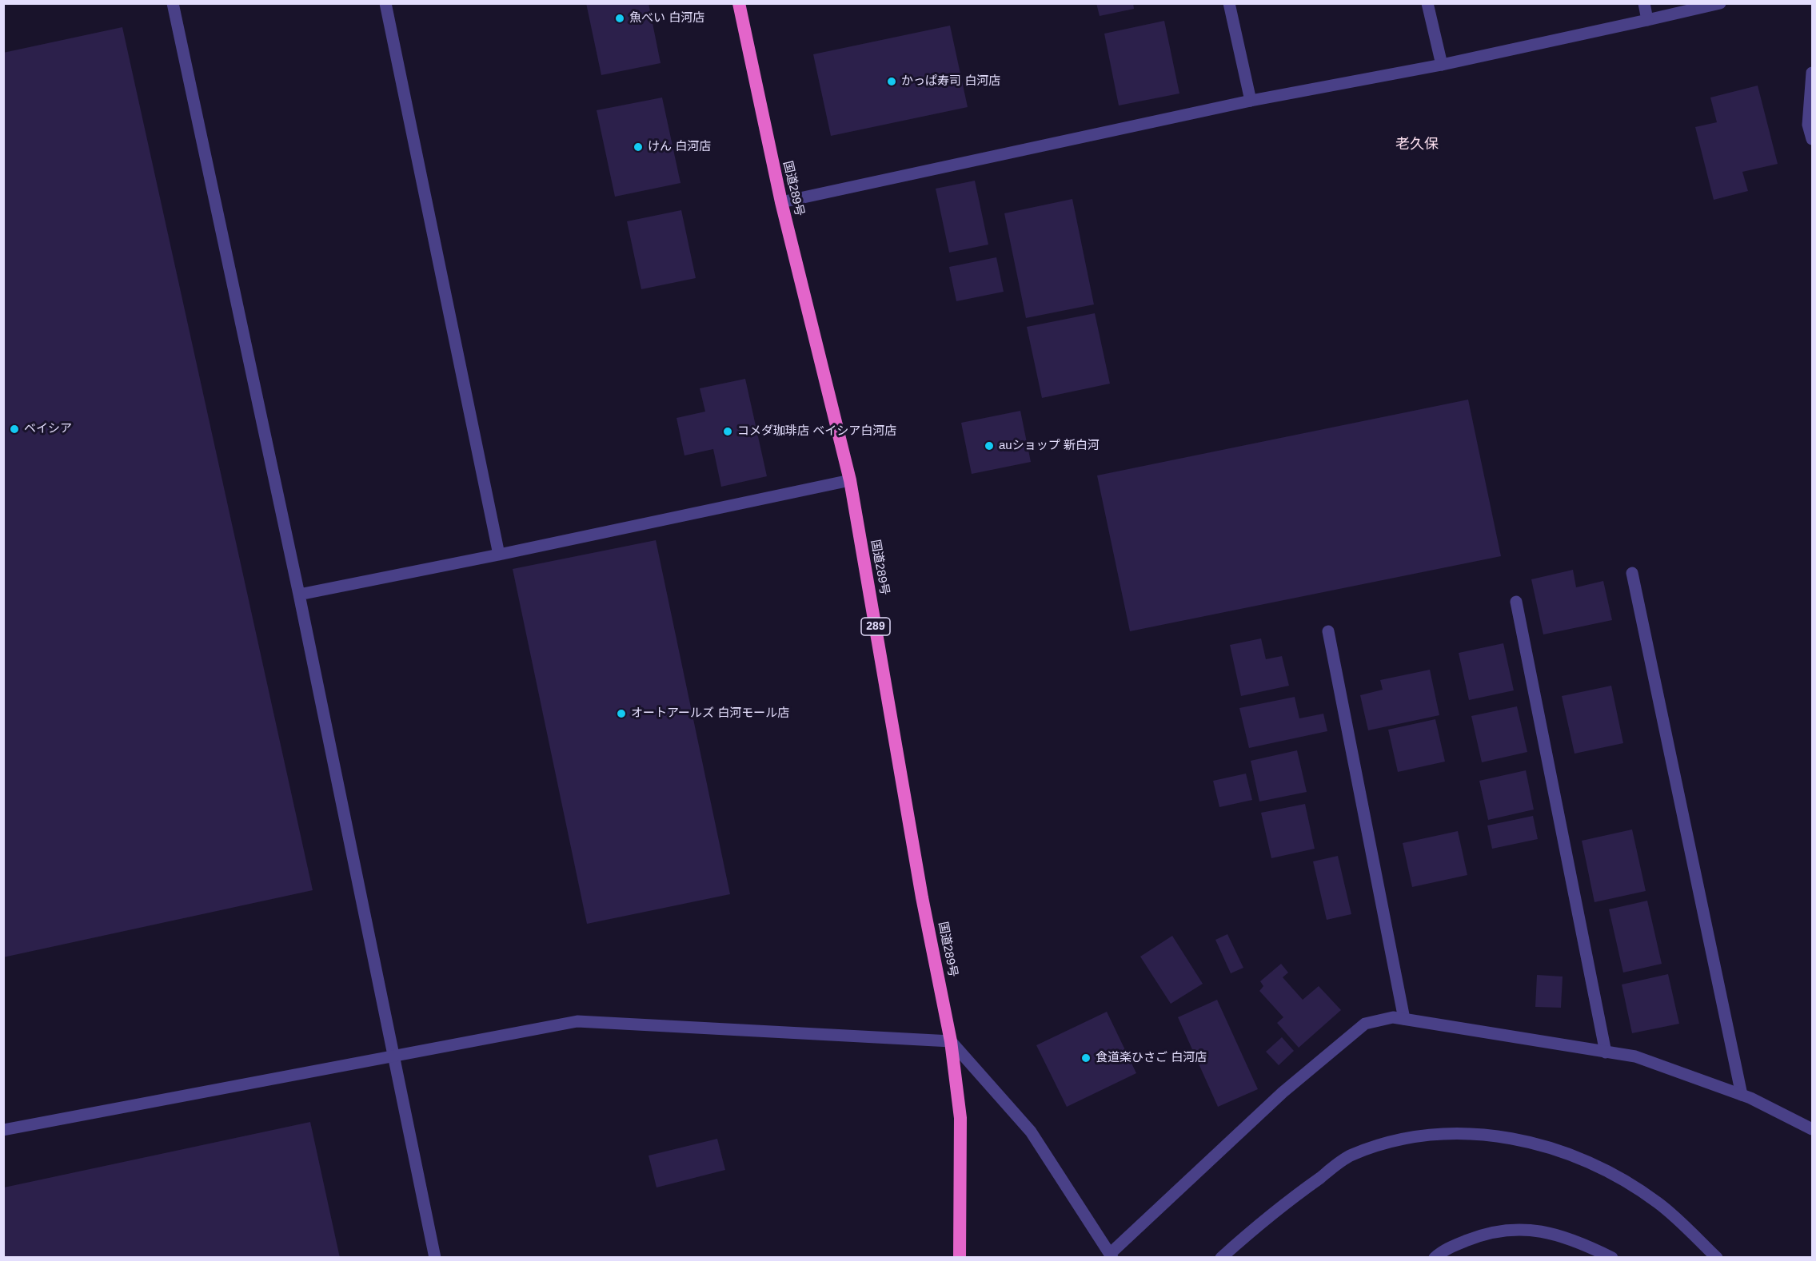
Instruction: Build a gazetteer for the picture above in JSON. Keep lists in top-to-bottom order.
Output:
{
  "streets": {
    "highway": ["国道289号", "289"]
  },
  "districts": ["老久保"],
  "places": [
    "魚べい 白河店",
    "かっぱ寿司 白河店",
    "けん 白河店",
    "ベイシア",
    "コメダ珈琲店 ベイシア白河店",
    "auショップ 新白河",
    "オートアールズ 白河モール店",
    "食道楽ひさご 白河店"
  ]
}
